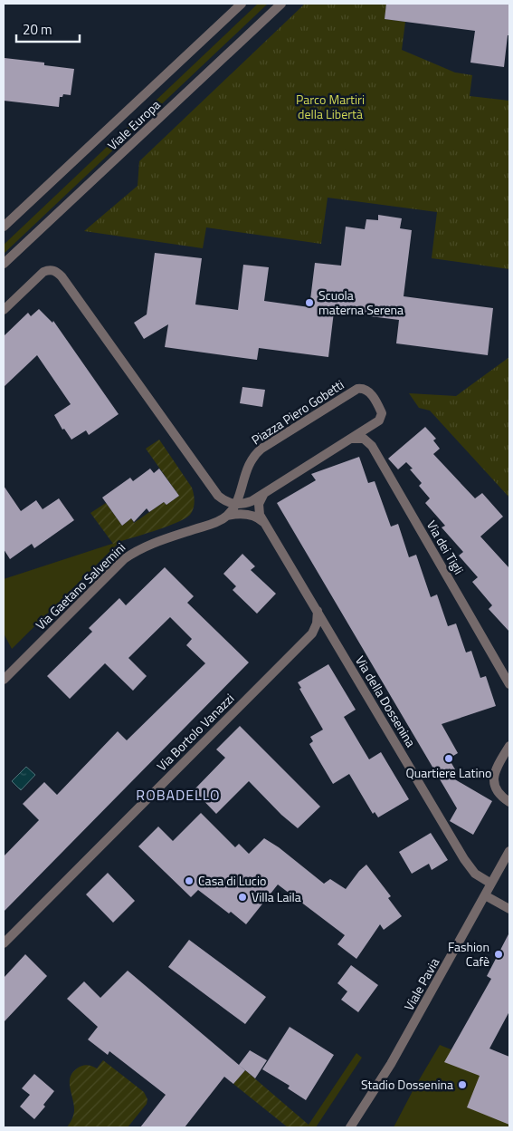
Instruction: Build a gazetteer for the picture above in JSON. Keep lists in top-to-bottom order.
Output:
{
  "streets": {
    "street": [
      "Viale Europa",
      "Piazza Piero Gobetti",
      "Via dei Tigli",
      "Via Gaetano Salvemini",
      "Via della Dossenina",
      "Via Bortolo Vanazzi",
      "Viale Pavia"
    ]
  },
  "crossings": [
    ["Piazza Piero Gobetti", "Via dei Tigli"],
    ["Piazza Piero Gobetti", "Via Gaetano Salvemini"],
    ["Piazza Piero Gobetti", "Via della Dossenina"],
    ["Via della Dossenina", "Via Bortolo Vanazzi"],
    ["Via della Dossenina", "Viale Pavia"]
  ],
  "districts": ["ROBADELLO"],
  "parks": ["Parco Martiri della Libertà"],
  "places": [
    "Scuola materna Serena",
    "Quartiere Latino",
    "Casa di Lucio",
    "Villa Laila",
    "Fashion Cafè",
    "Stadio Dossenina"
  ],
  "scale_bar": "20 m"
}
